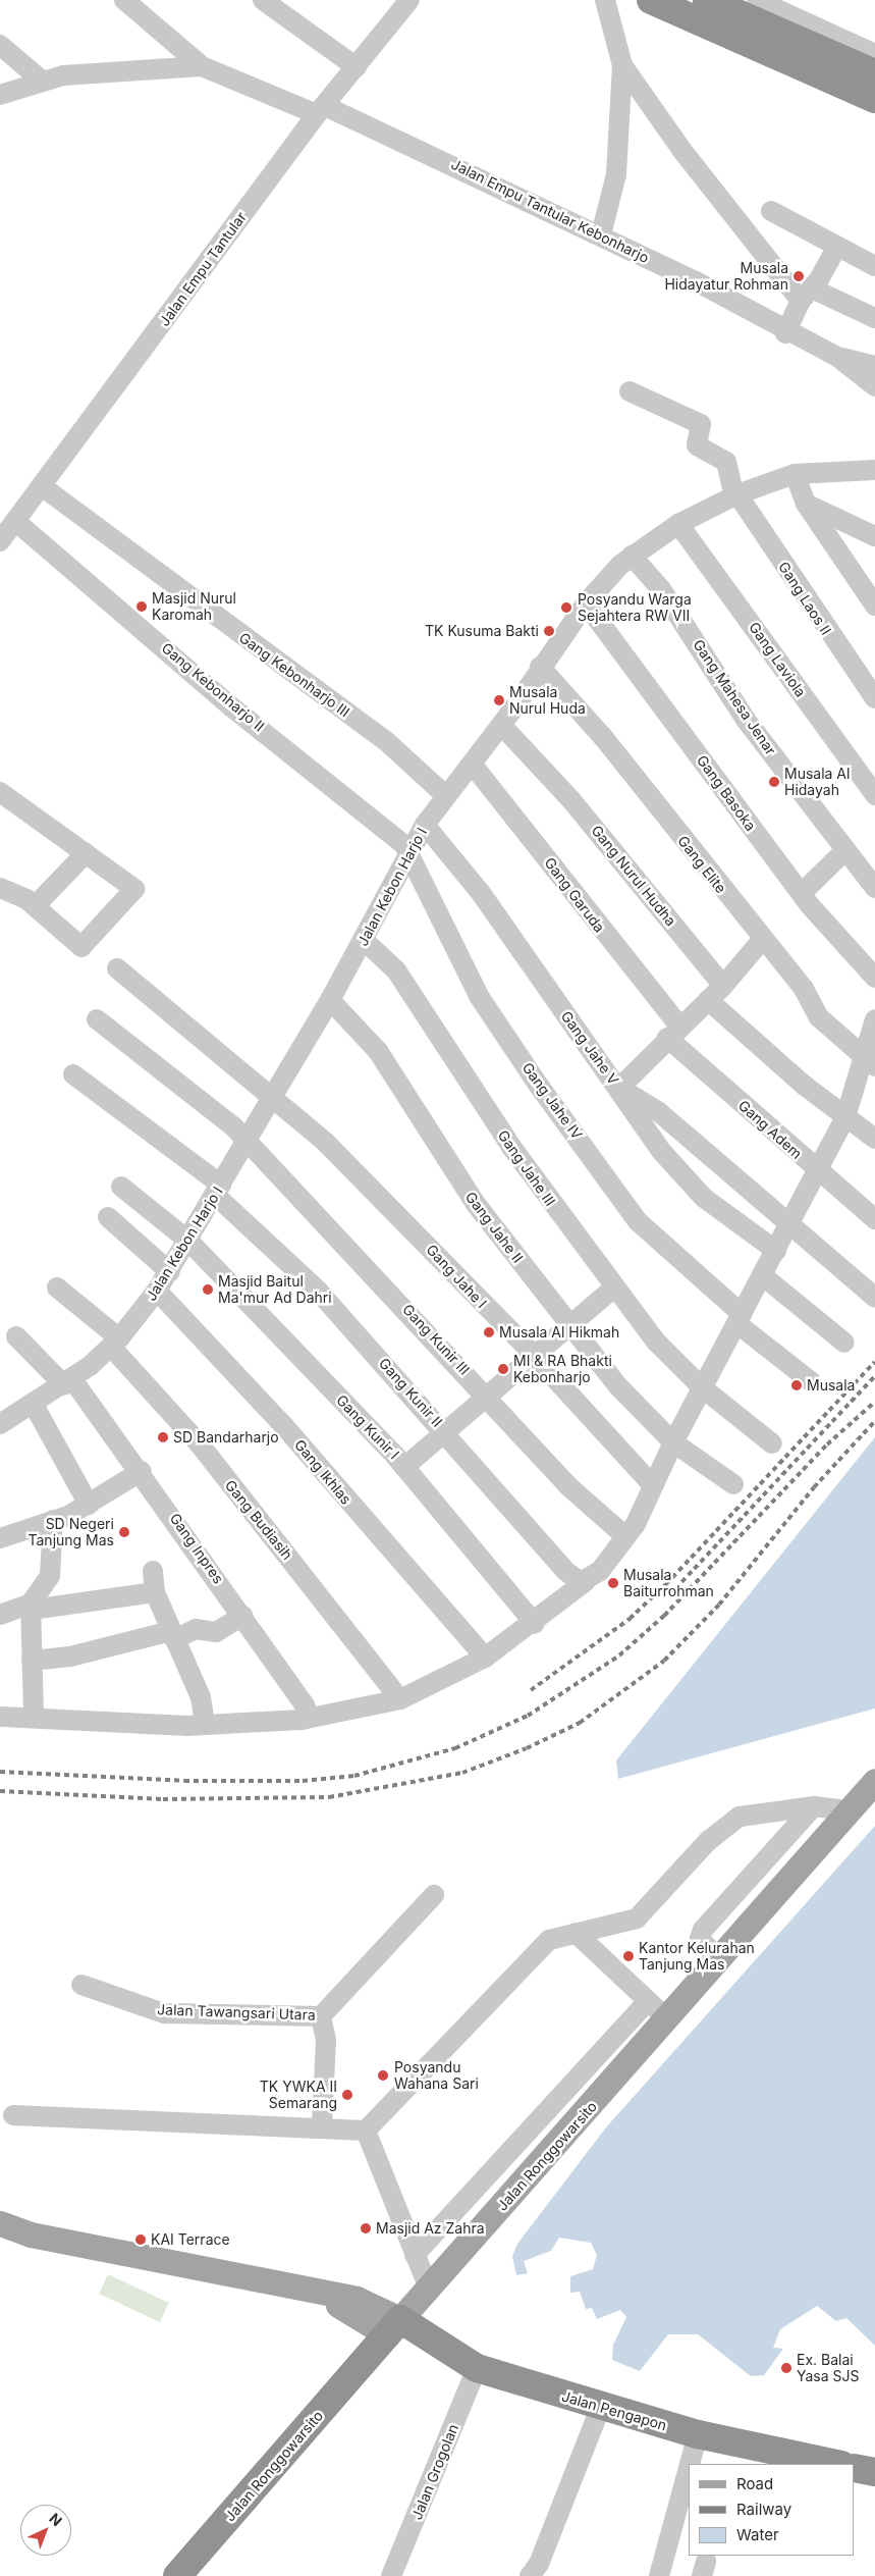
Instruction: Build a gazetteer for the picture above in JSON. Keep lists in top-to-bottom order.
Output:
{
  "streets": {
    "highway": ["Jalan Ronggowarsito", "Jalan Pengapon"],
    "street": [
      "Jalan Empu Tantular Kebonharjo",
      "Jalan Empu Tantular",
      "Gang Laos II",
      "Gang Laviola",
      "Gang Kebonharjo III",
      "Gang Kebonharjo II",
      "Gang Mahesa Jenar",
      "Gang Basoka",
      "Gang Elite",
      "Gang Nurul Hudha",
      "Jalan Kebon Harjo I",
      "Gang Garuda",
      "Gang Jahe V",
      "Gang Jahe IV",
      "Gang Adem",
      "Gang Jahe III",
      "Gang Jahe II",
      "Gang Jahe I",
      "Gang Kunir III",
      "Gang Kunir II",
      "Gang Kunir I",
      "Gang Ikhlas",
      "Gang Budiasih",
      "Gang Inpres",
      "Jalan Tawangsari Utara",
      "Jalan Grogolan"
    ]
  },
  "crossings": [
    ["Jalan Empu Tantular Kebonharjo", "Jalan Empu Tantular"],
    ["Jalan Empu Tantular", "Gang Kebonharjo III"],
    ["Jalan Empu Tantular", "Gang Kebonharjo II"],
    ["Gang Laos II", "Jalan Kebon Harjo I"],
    ["Gang Laviola", "Jalan Kebon Harjo I"],
    ["Gang Kebonharjo III", "Jalan Kebon Harjo I"],
    ["Gang Kebonharjo II", "Jalan Kebon Harjo I"],
    ["Gang Kebonharjo II", "Gang Jahe IV"],
    ["Gang Mahesa Jenar", "Jalan Kebon Harjo I"],
    ["Gang Basoka", "Jalan Kebon Harjo I"],
    ["Gang Elite", "Jalan Kebon Harjo I"],
    ["Gang Nurul Hudha", "Jalan Kebon Harjo I"],
    ["Jalan Kebon Harjo I", "Gang Garuda"],
    ["Jalan Kebon Harjo I", "Gang Jahe V"],
    ["Jalan Kebon Harjo I", "Gang Jahe IV"],
    ["Jalan Kebon Harjo I", "Gang Jahe III"],
    ["Jalan Kebon Harjo I", "Gang Jahe II"],
    ["Jalan Kebon Harjo I", "Gang Jahe I"],
    ["Jalan Kebon Harjo I", "Gang Kunir III"],
    ["Jalan Kebon Harjo I", "Gang Kunir II"],
    ["Jalan Kebon Harjo I", "Gang Kunir I"],
    ["Jalan Kebon Harjo I", "Gang Ikhlas"],
    ["Jalan Kebon Harjo I", "Gang Budiasih"],
    ["Jalan Kebon Harjo I", "Gang Inpres"],
    ["Gang Garuda", "Gang Adem"],
    ["Jalan Ronggowarsito", "Jalan Pengapon"],
    ["Jalan Pengapon", "Jalan Grogolan"]
  ],
  "places": [
    "Musala Hidayatur Rohman",
    "Masjid Nurul Karomah",
    "Posyandu Warga Sejahtera RW VII",
    "TK Kusuma Bakti",
    "Musala Nurul Huda",
    "Musala Al Hidayah",
    "Masjid Baitul Ma'mur Ad Dahri",
    "Musala Al Hikmah",
    "MI & RA Bhakti Kebonharjo",
    "Musala",
    "SD Bandarharjo",
    "SD Negeri Tanjung Mas",
    "Musala Baiturrohman",
    "Kantor Kelurahan Tanjung Mas",
    "Posyandu Wahana Sari",
    "TK YWKA II Semarang",
    "Masjid Az Zahra",
    "KAI Terrace",
    "Ex. Balai Yasa SJS"
  ],
  "legend": ["Road", "Railway", "Water"],
  "north": "top right"
}
